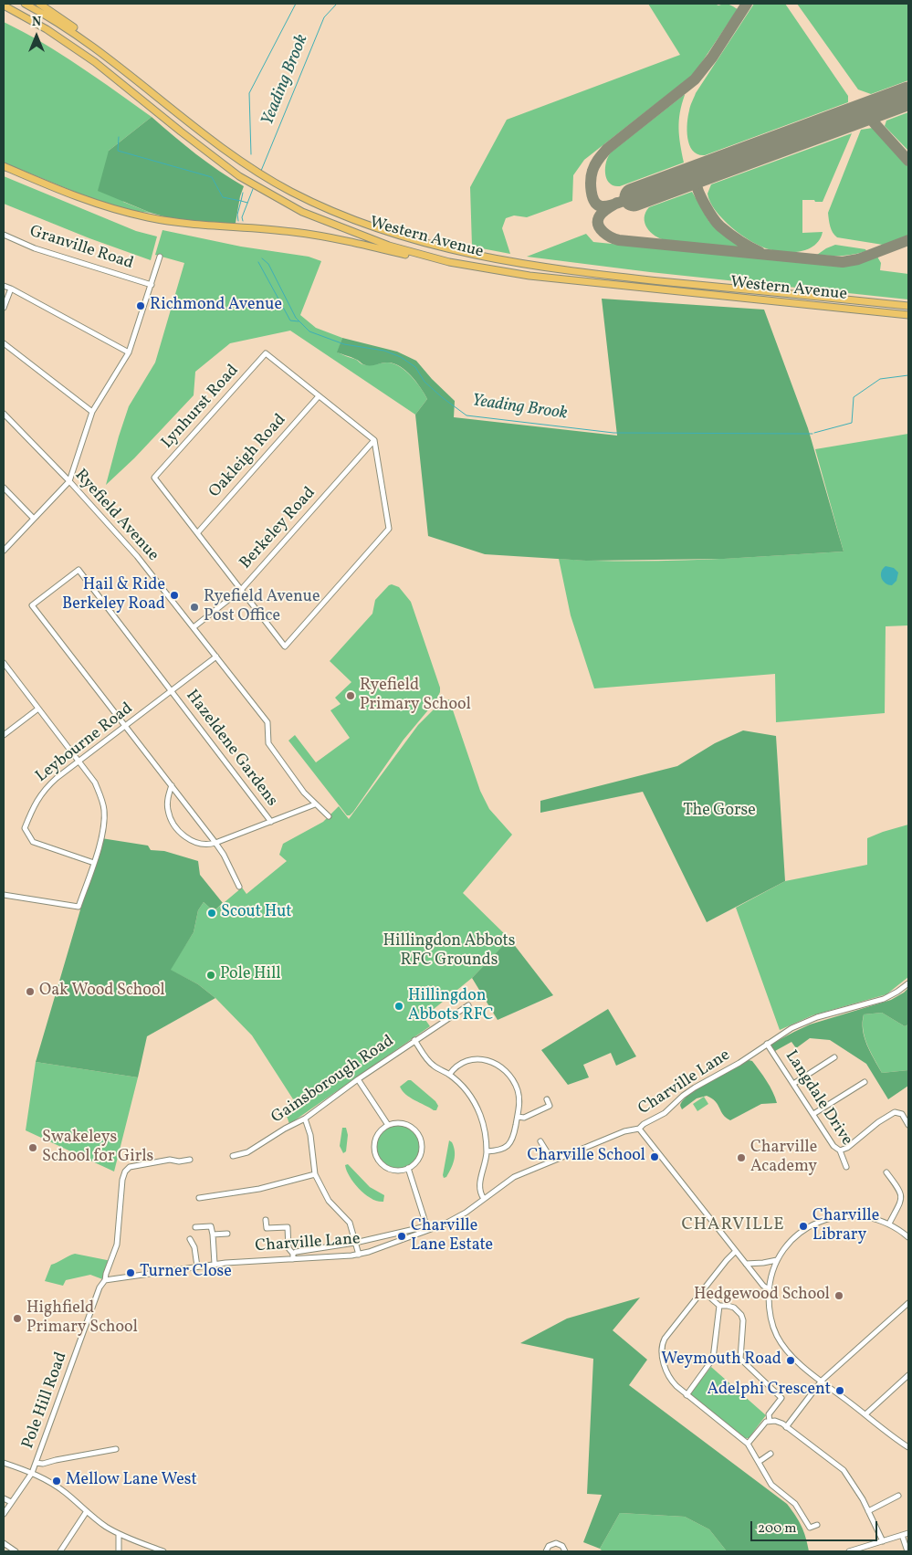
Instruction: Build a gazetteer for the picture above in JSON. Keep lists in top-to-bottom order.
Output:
{
  "streets": {
    "highway": ["Western Avenue"],
    "street": [
      "Granville Road",
      "Lynhurst Road",
      "Oakleigh Road",
      "Ryefield Avenue",
      "Berkeley Road",
      "Leybourne Road",
      "Hazeldene Gardens",
      "Gainsborough Road",
      "Charville Lane",
      "Langdale Drive",
      "Pole Hill Road"
    ]
  },
  "crossings": [
    ["Lynhurst Road", "Oakleigh Road"],
    ["Ryefield Avenue", "Berkeley Road"],
    ["Ryefield Avenue", "Leybourne Road"],
    ["Leybourne Road", "Hazeldene Gardens"],
    ["Charville Lane", "Langdale Drive"],
    ["Charville Lane", "Pole Hill Road"]
  ],
  "districts": ["CHARVILLE"],
  "water": ["Yeading Brook"],
  "parks": ["The Gorse", "Hillingdon Abbots RFC Grounds"],
  "places": [
    "Richmond Avenue",
    "Hail & Ride Berkeley Road",
    "Ryefield Avenue Post Office",
    "Ryefield Primary School",
    "Scout Hut",
    "Pole Hill",
    "Oak Wood School",
    "Hillingdon Abbots RFC",
    "Swakeleys School for Girls",
    "Charville School",
    "Charville Academy",
    "Charville Library",
    "Charville Lane Estate",
    "Turner Close",
    "Hedgewood School",
    "Highfield Primary School",
    "Weymouth Road",
    "Adelphi Crescent",
    "Mellow Lane West"
  ],
  "scale_bar": "200 m",
  "north": "top"
}
